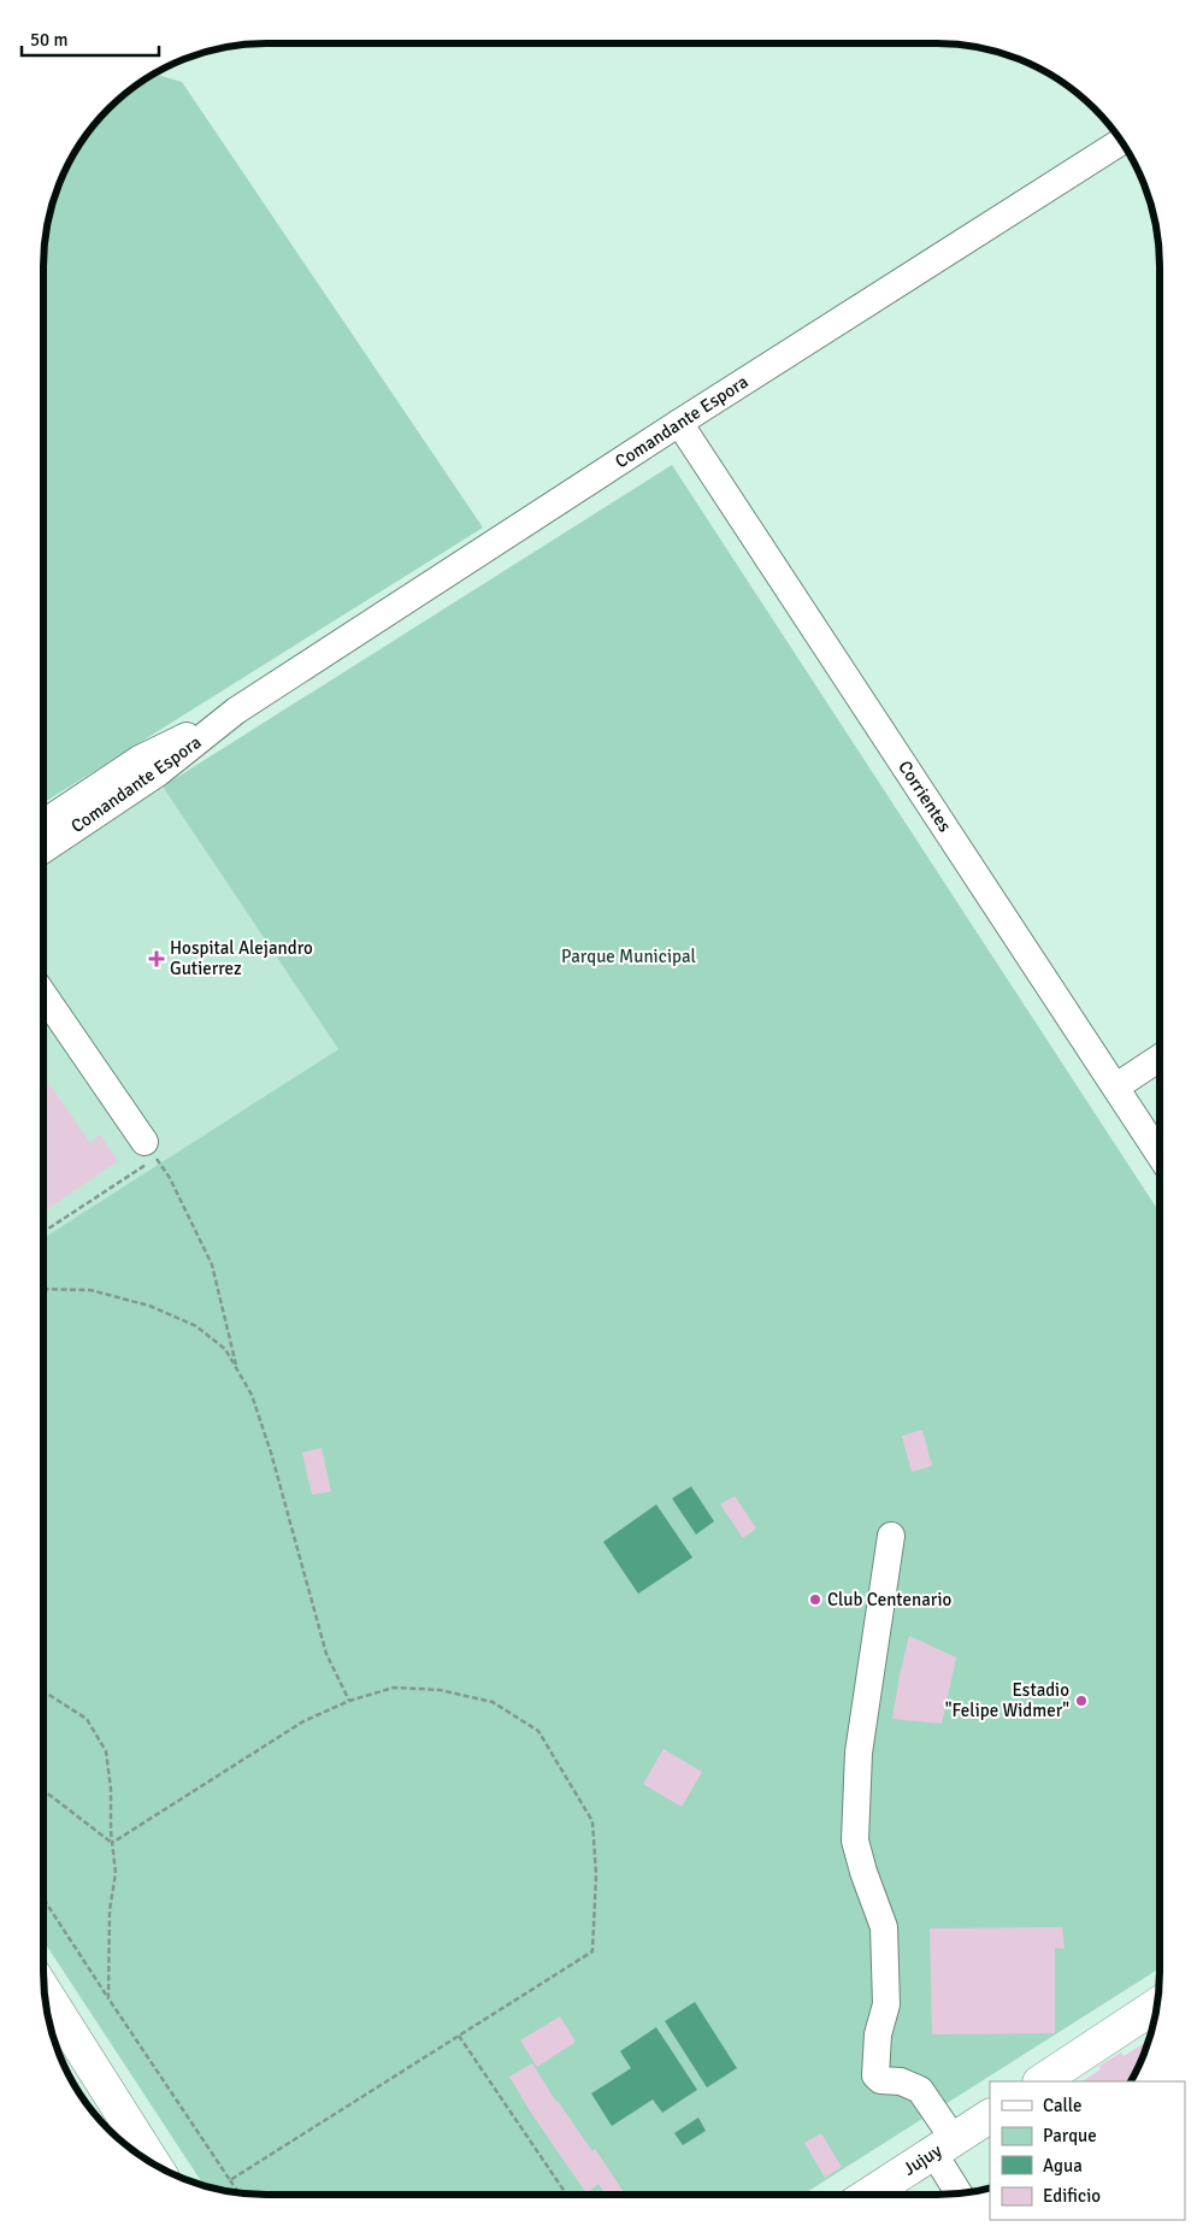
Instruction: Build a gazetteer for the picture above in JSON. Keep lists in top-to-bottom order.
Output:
{
  "streets": {
    "main road": ["Jujuy"],
    "street": ["Comandante Espora", "Corrientes"]
  },
  "crossings": [
    ["Comandante Espora", "Corrientes"]
  ],
  "parks": ["Parque Municipal"],
  "places": {
    "health": ["Hospital Alejandro Gutierrez"],
    "other": ["Club Centenario", "Estadio \"Felipe Widmer\""]
  },
  "legend": [
    "Calle",
    "Parque",
    "Agua",
    "Edificio"
  ],
  "scale_bar": "50 m"
}
